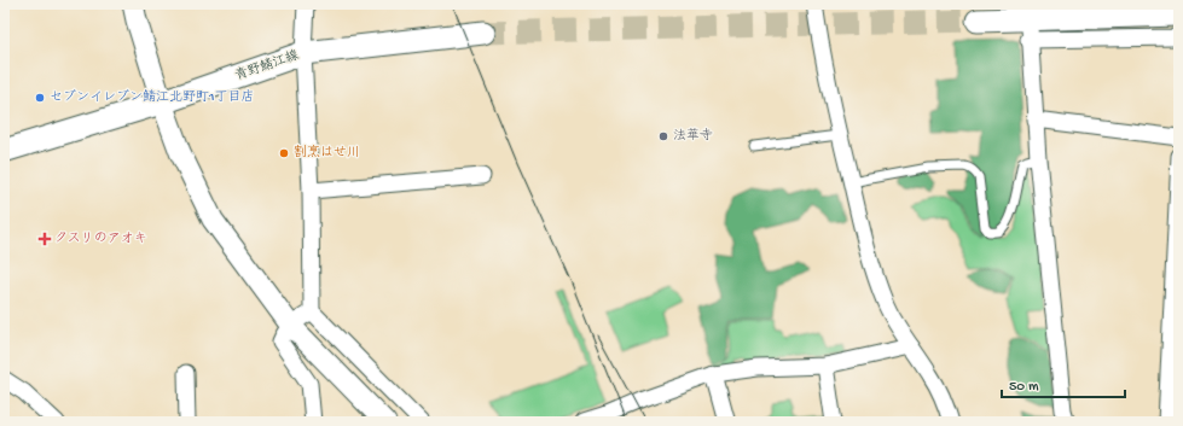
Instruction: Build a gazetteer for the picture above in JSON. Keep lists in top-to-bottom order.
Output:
{
  "streets": {
    "main road": ["青野鯖江線"]
  },
  "places": {
    "other": ["セブンイレブン鯖江北野町1丁目店", "法華寺", "割烹はせ川"],
    "health": ["クスリのアオキ"]
  },
  "scale_bar": "50 m"
}
